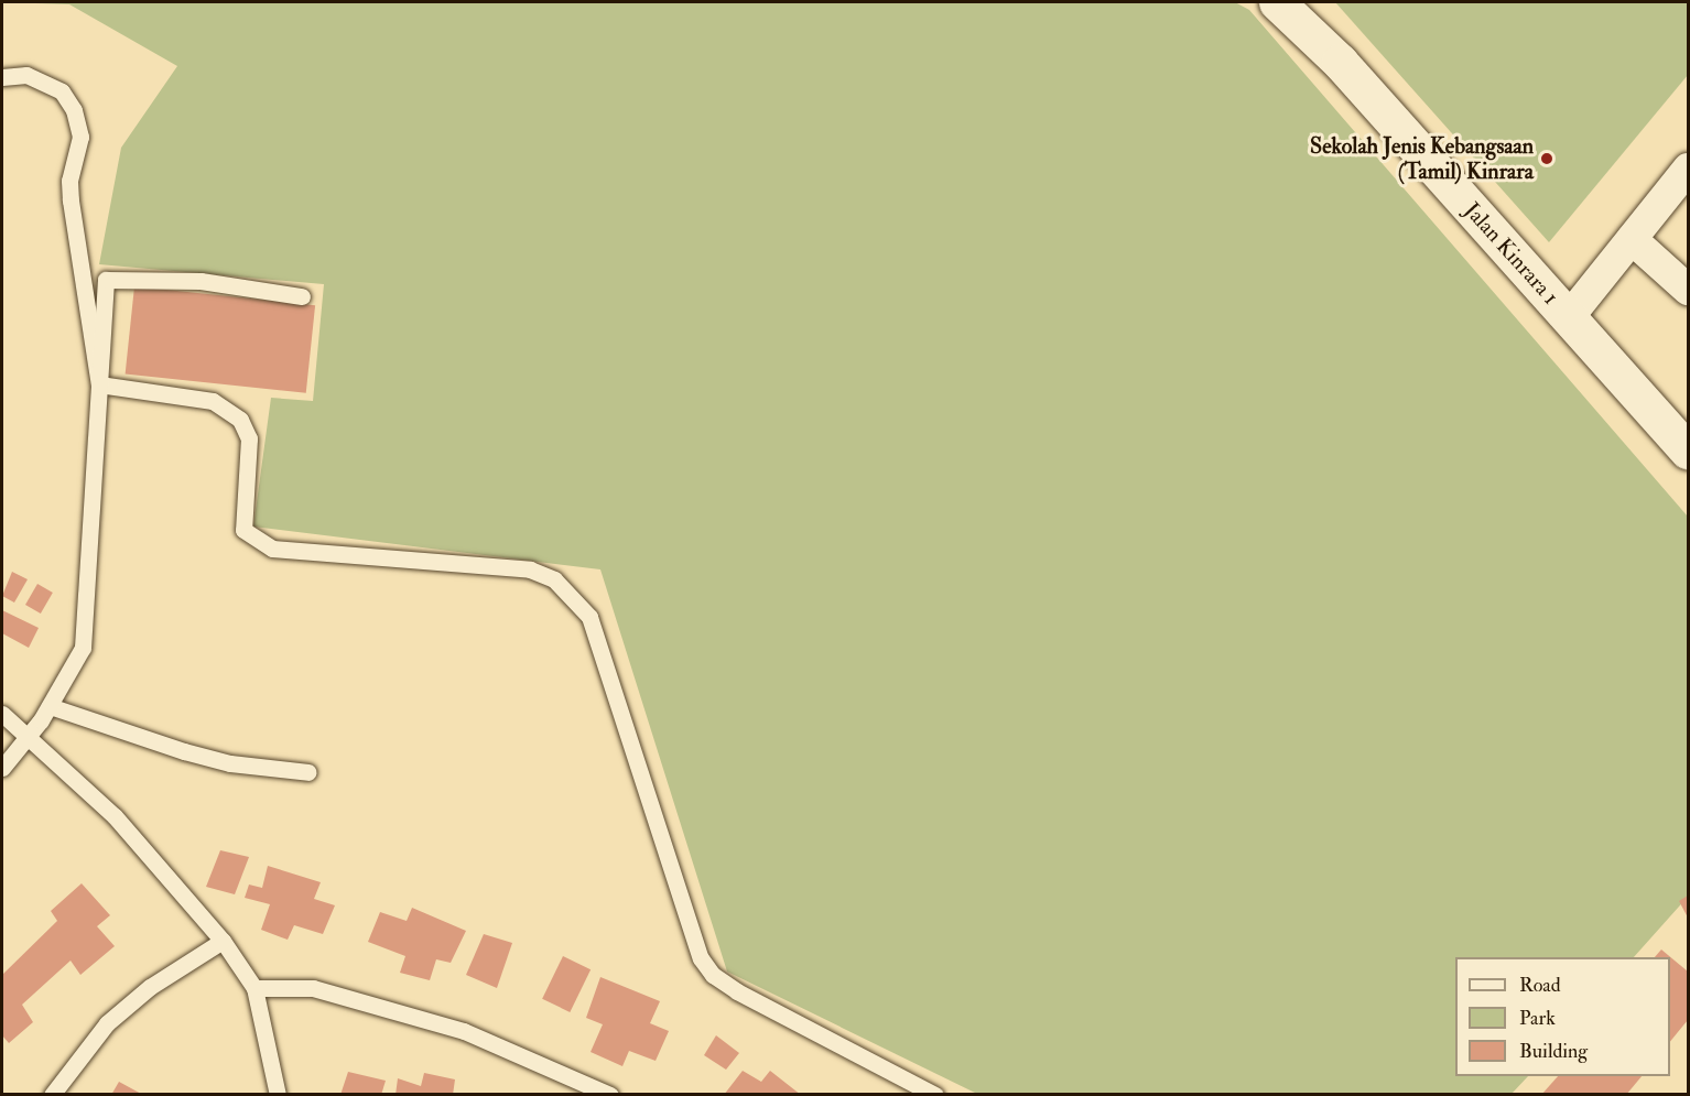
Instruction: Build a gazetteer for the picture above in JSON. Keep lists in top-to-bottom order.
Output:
{
  "streets": {
    "street": ["Jalan Kinrara 1"]
  },
  "places": ["Sekolah Jenis Kebangsaan (Tamil) Kinrara"],
  "legend": ["Road", "Park", "Building"]
}
